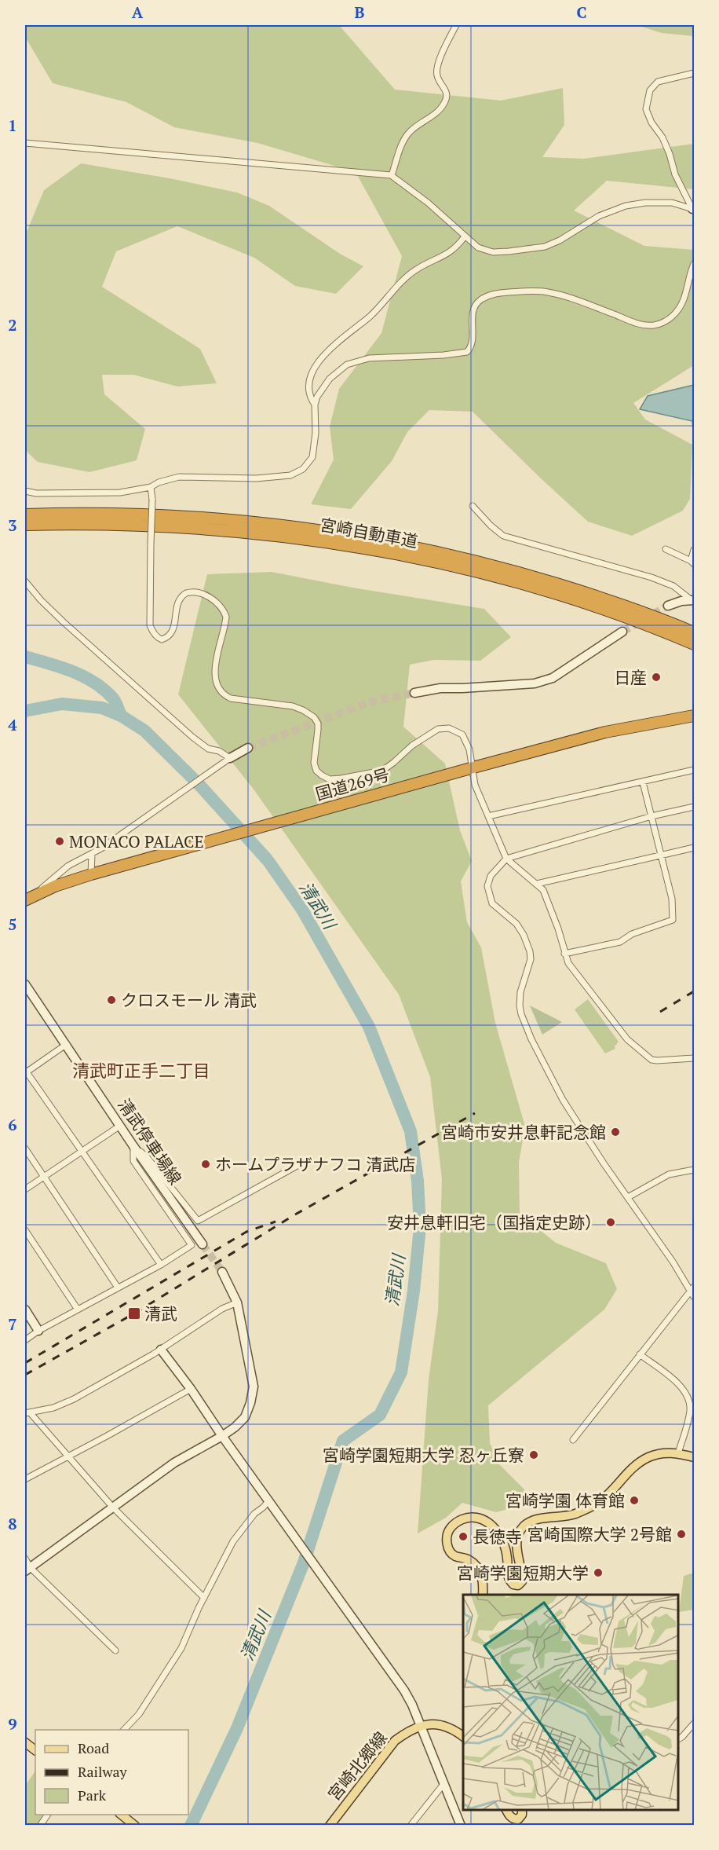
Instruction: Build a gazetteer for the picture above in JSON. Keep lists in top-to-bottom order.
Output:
{
  "streets": {
    "highway": ["宮崎自動車道", "国道269号"],
    "main road": ["宮崎北郷線"],
    "street": ["清武停車場線"]
  },
  "districts": ["清武町正手二丁目"],
  "water": ["清武川"],
  "places": {
    "other": [
      "日産",
      "MONACO PALACE",
      "クロスモール 清武",
      "宮崎市安井息軒記念館",
      "ホームプラザナフコ 清武店",
      "安井息軒旧宅（国指定史跡）",
      "宮崎学園短期大学 忍ヶ丘寮",
      "宮崎学園 体育館",
      "宮崎国際大学 2号館",
      "長徳寺",
      "宮崎学園短期大学"
    ],
    "transit": ["清武"]
  },
  "legend": ["Road", "Railway", "Park"],
  "grid": {
    "columns": ["A", "B", "C"],
    "rows": [
      "1",
      "2",
      "3",
      "4",
      "5",
      "6",
      "7",
      "8",
      "9"
    ]
  }
}
